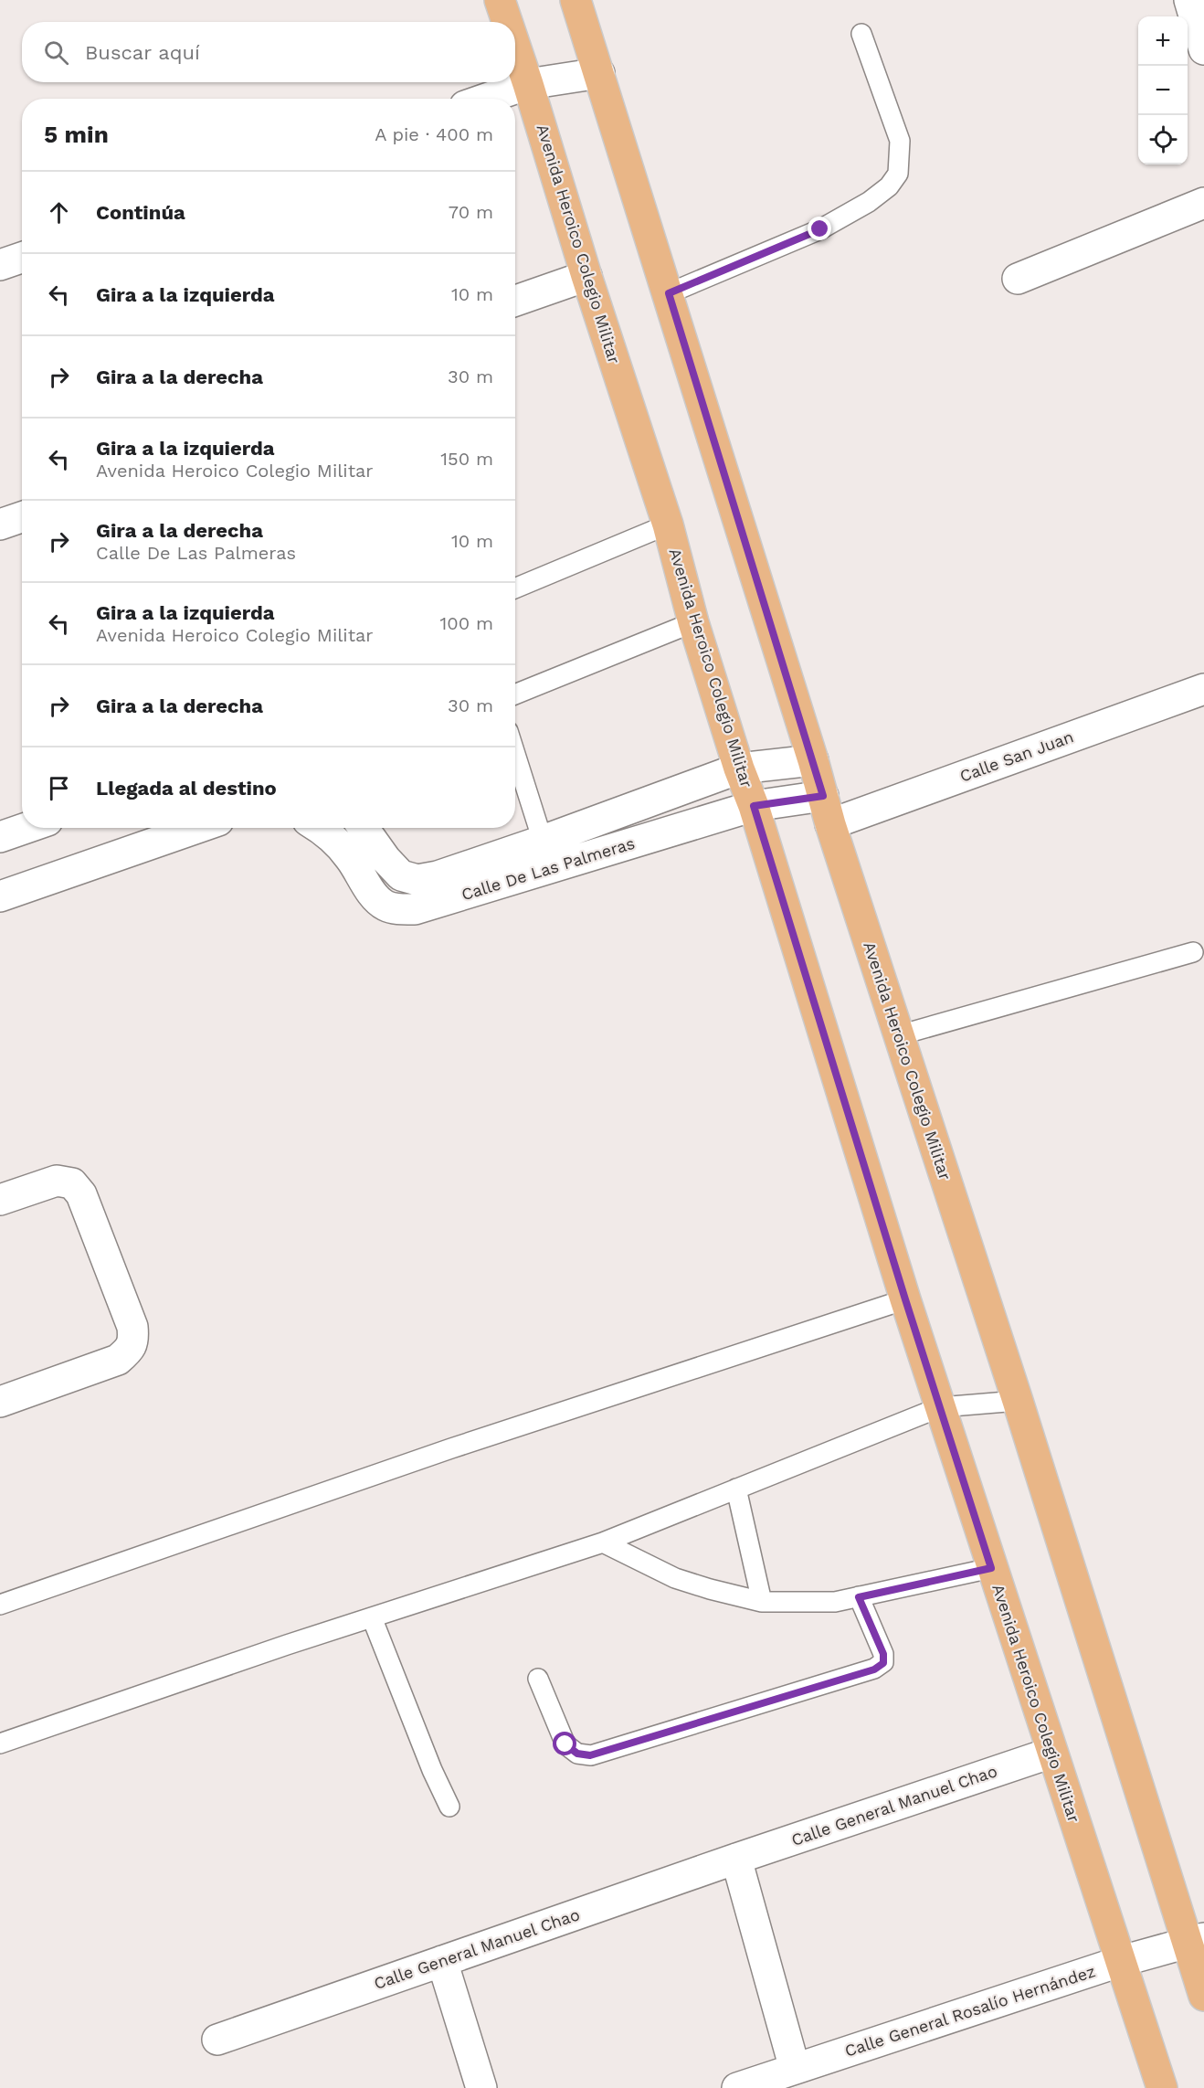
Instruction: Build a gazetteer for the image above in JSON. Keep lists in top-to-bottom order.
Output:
{
  "streets": {
    "main road": ["Avenida Heroico Colegio Militar"],
    "street": [
      "Calle San Juan",
      "Calle De Las Palmeras",
      "Calle General Manuel Chao",
      "Calle General Rosalío Hernández"
    ]
  },
  "crossings": [
    ["Avenida Heroico Colegio Militar", "Calle San Juan"],
    ["Avenida Heroico Colegio Militar", "Calle De Las Palmeras"],
    ["Avenida Heroico Colegio Militar", "Calle General Manuel Chao"],
    ["Avenida Heroico Colegio Militar", "Calle General Rosalío Hernández"],
    ["Calle San Juan", "Calle De Las Palmeras"]
  ],
  "page": {
    "map_buttons": ["+", "−"],
    "search": "Buscar aquí",
    "heading": ["5 min", "A pie · 400 m"],
    "list": [
      ["Continúa", "70 m"],
      ["Gira a la izquierda", "10 m"],
      ["Gira a la derecha", "30 m"],
      ["Gira a la izquierda", "Avenida Heroico Colegio Militar", "150 m"],
      ["Gira a la derecha", "Calle De Las Palmeras", "10 m"],
      ["Gira a la izquierda", "Avenida Heroico Colegio Militar", "100 m"],
      ["Gira a la derecha", "30 m"],
      "Llegada al destino"
    ]
  }
}
